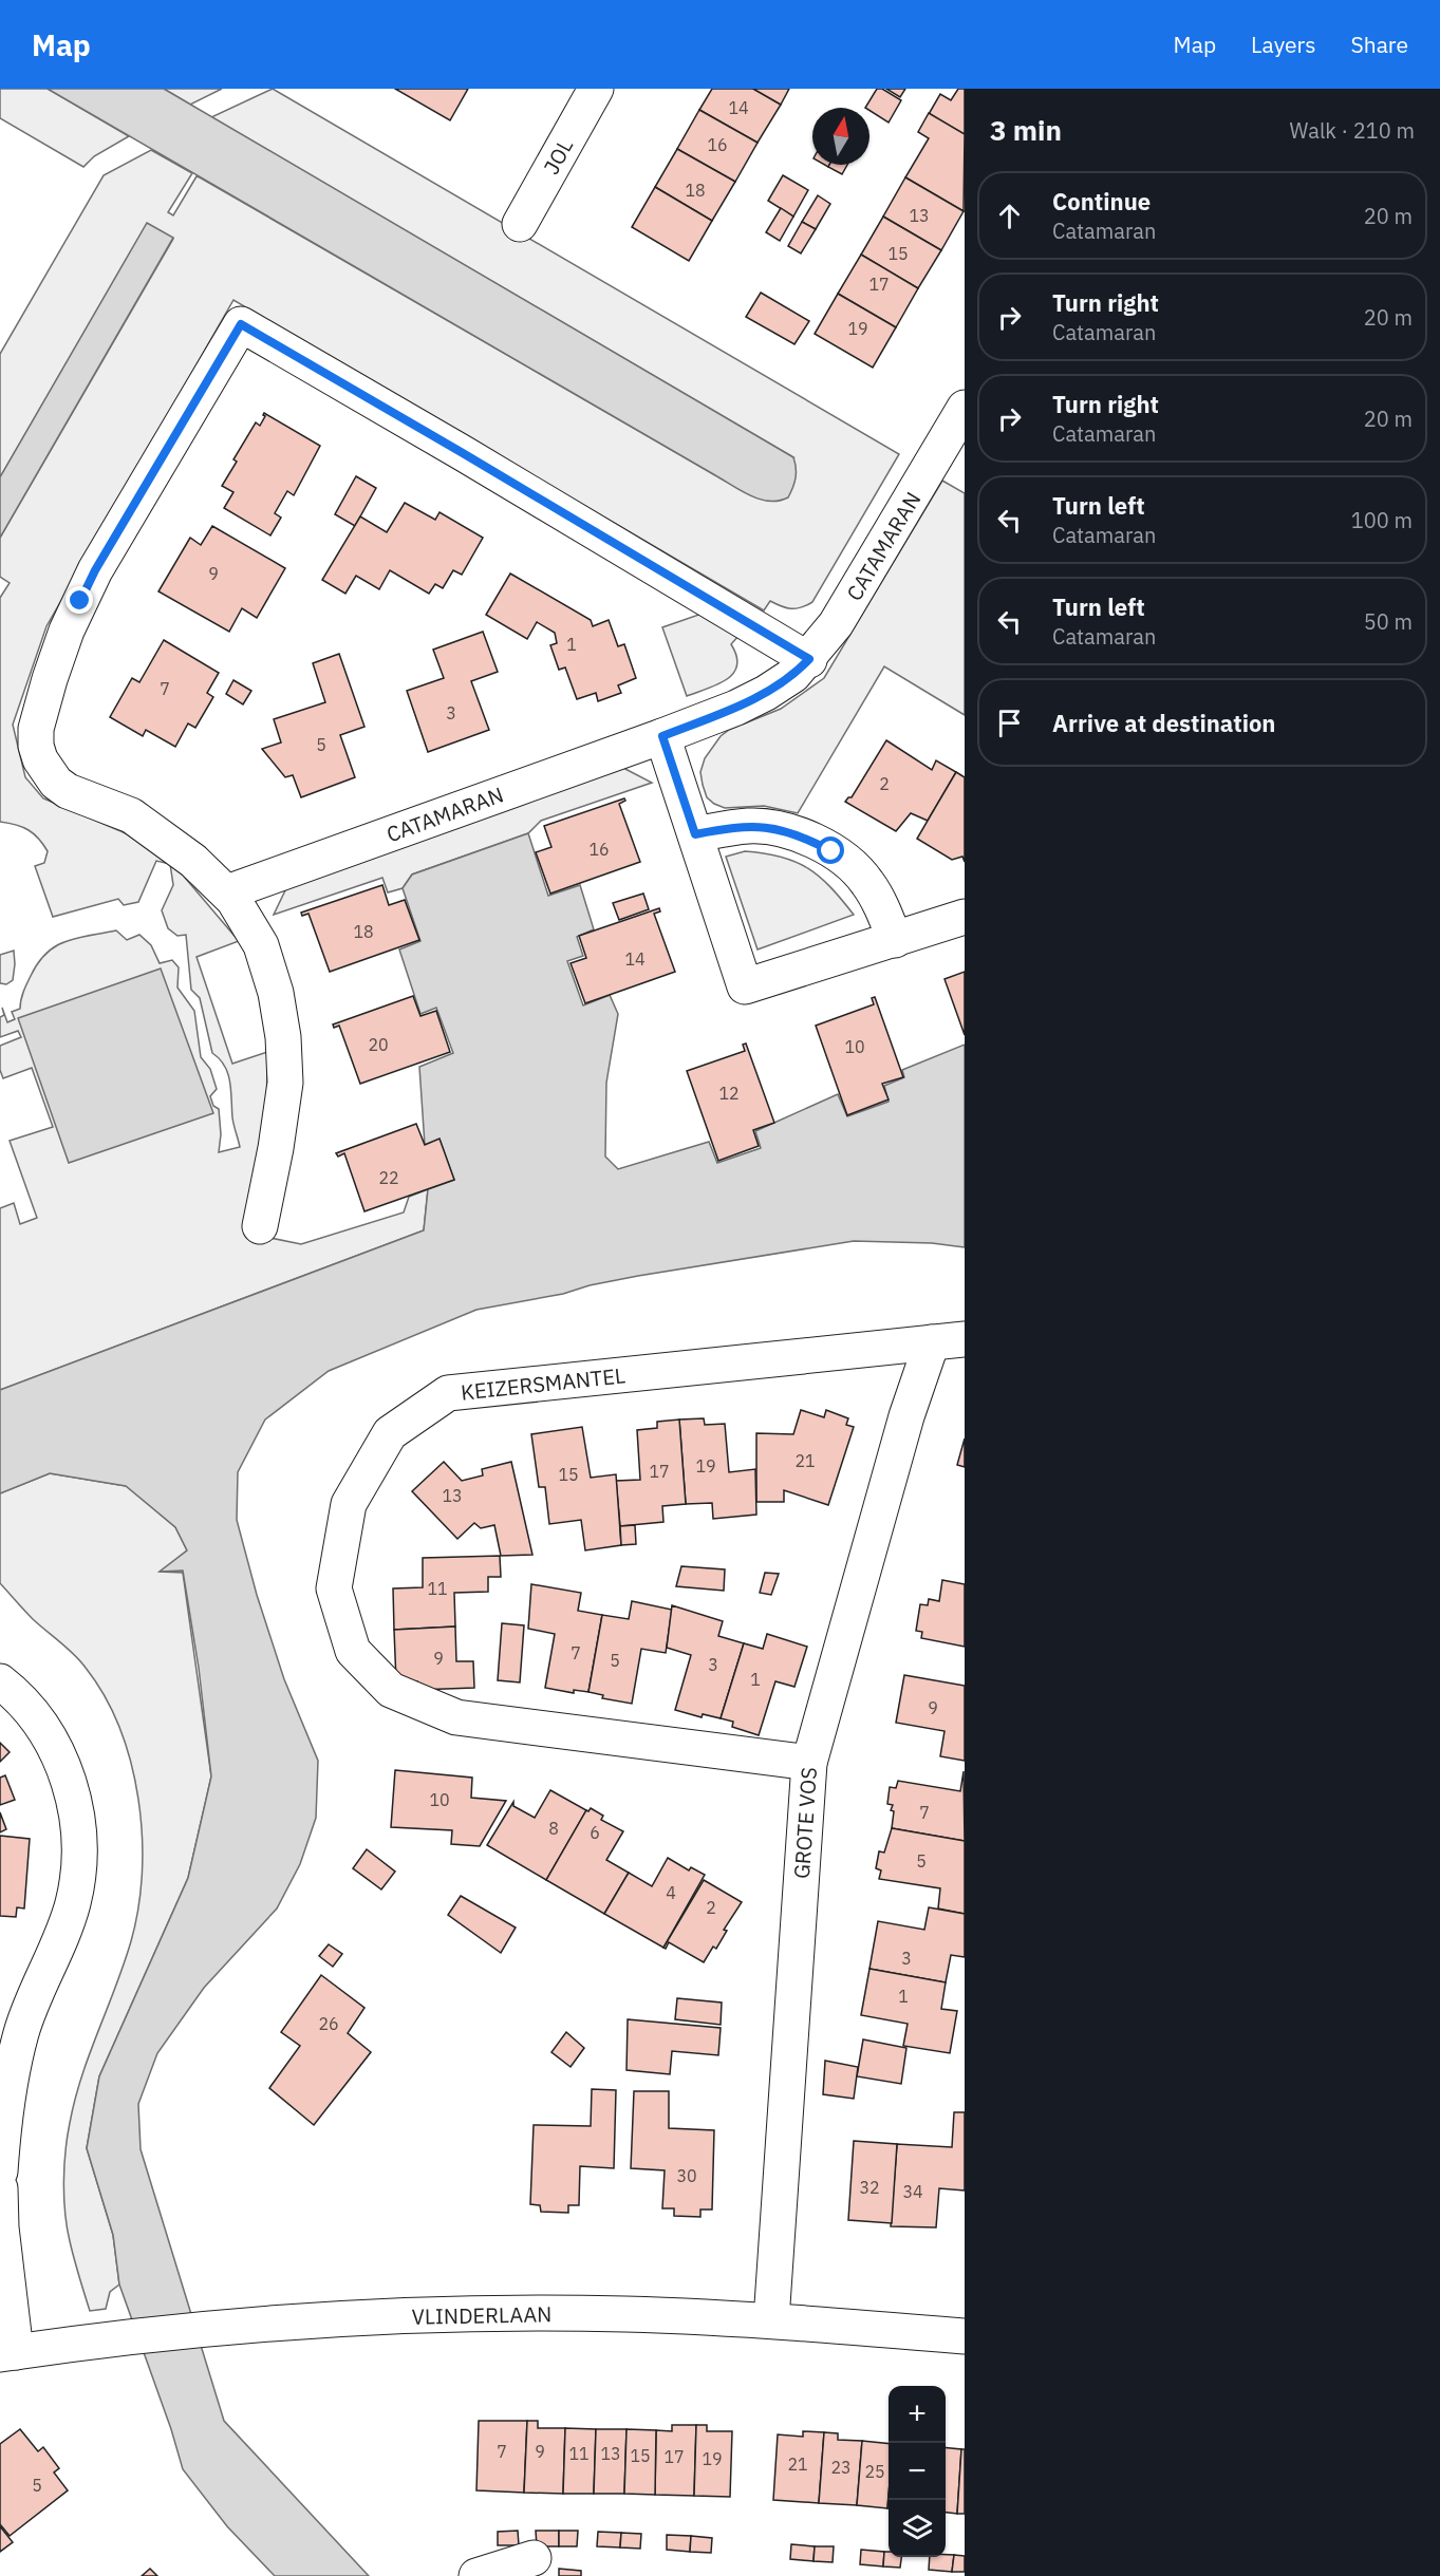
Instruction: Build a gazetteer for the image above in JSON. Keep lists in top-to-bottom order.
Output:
{
  "streets": {
    "street": [
      "JOL",
      "CATAMARAN",
      "KEIZERSMANTEL",
      "GROTE VOS",
      "VLINDERLAAN"
    ]
  },
  "crossings": [
    ["KEIZERSMANTEL", "GROTE VOS"],
    ["GROTE VOS", "VLINDERLAAN"]
  ],
  "house_numbers": [
    "14",
    "16",
    "18",
    "13",
    "15",
    "17",
    "19",
    "9",
    "1",
    "7",
    "3",
    "5",
    "2",
    "16",
    "18",
    "14",
    "20",
    "10",
    "12",
    "22",
    "21",
    "19",
    "17",
    "15",
    "13",
    "11",
    "7",
    "9",
    "5",
    "3",
    "1",
    "9",
    "10",
    "7",
    "8",
    "6",
    "5",
    "4",
    "2",
    "3",
    "1",
    "26",
    "30",
    "32",
    "34",
    "7",
    "9",
    "11",
    "13",
    "15",
    "17",
    "19",
    "21",
    "23",
    "25",
    "5"
  ],
  "north": "top",
  "page": {
    "header": "Map",
    "nav": ["Map", "Layers", "Share"],
    "heading": ["3 min", "Walk · 210 m"],
    "list": [
      ["Continue", "Catamaran", "20 m"],
      ["Turn right", "Catamaran", "20 m"],
      ["Turn right", "Catamaran", "20 m"],
      ["Turn left", "Catamaran", "100 m"],
      ["Turn left", "Catamaran", "50 m"],
      "Arrive at destination"
    ],
    "map_buttons": ["+", "−"]
  }
}
